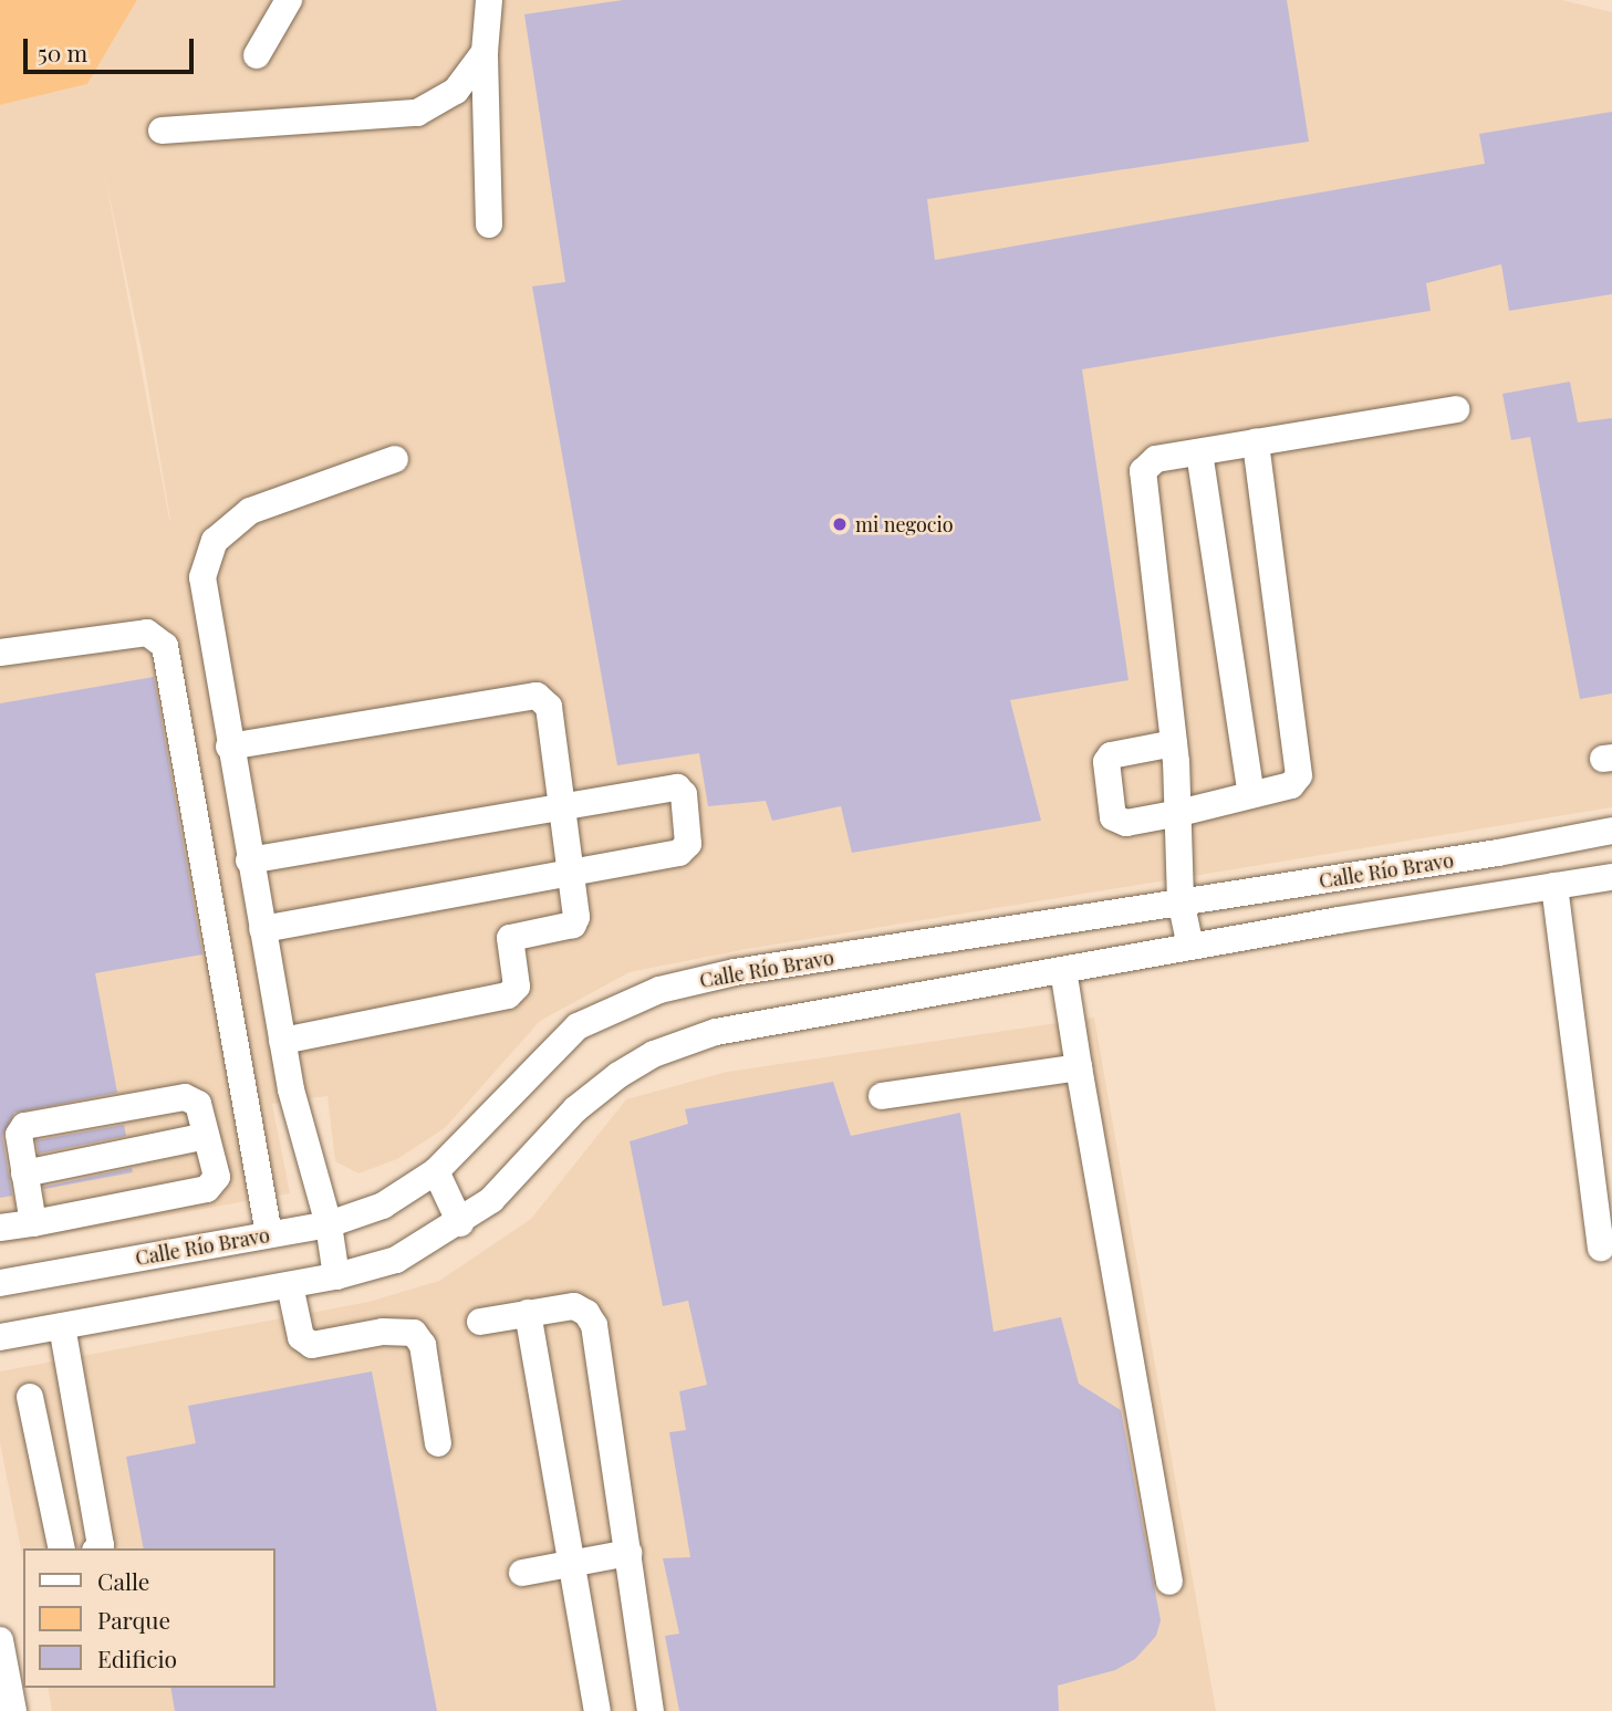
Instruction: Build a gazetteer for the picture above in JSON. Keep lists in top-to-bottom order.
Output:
{
  "streets": {
    "street": ["Calle Río Bravo"]
  },
  "places": ["mi negocio"],
  "legend": ["Calle", "Parque", "Edificio"],
  "scale_bar": "50 m"
}
